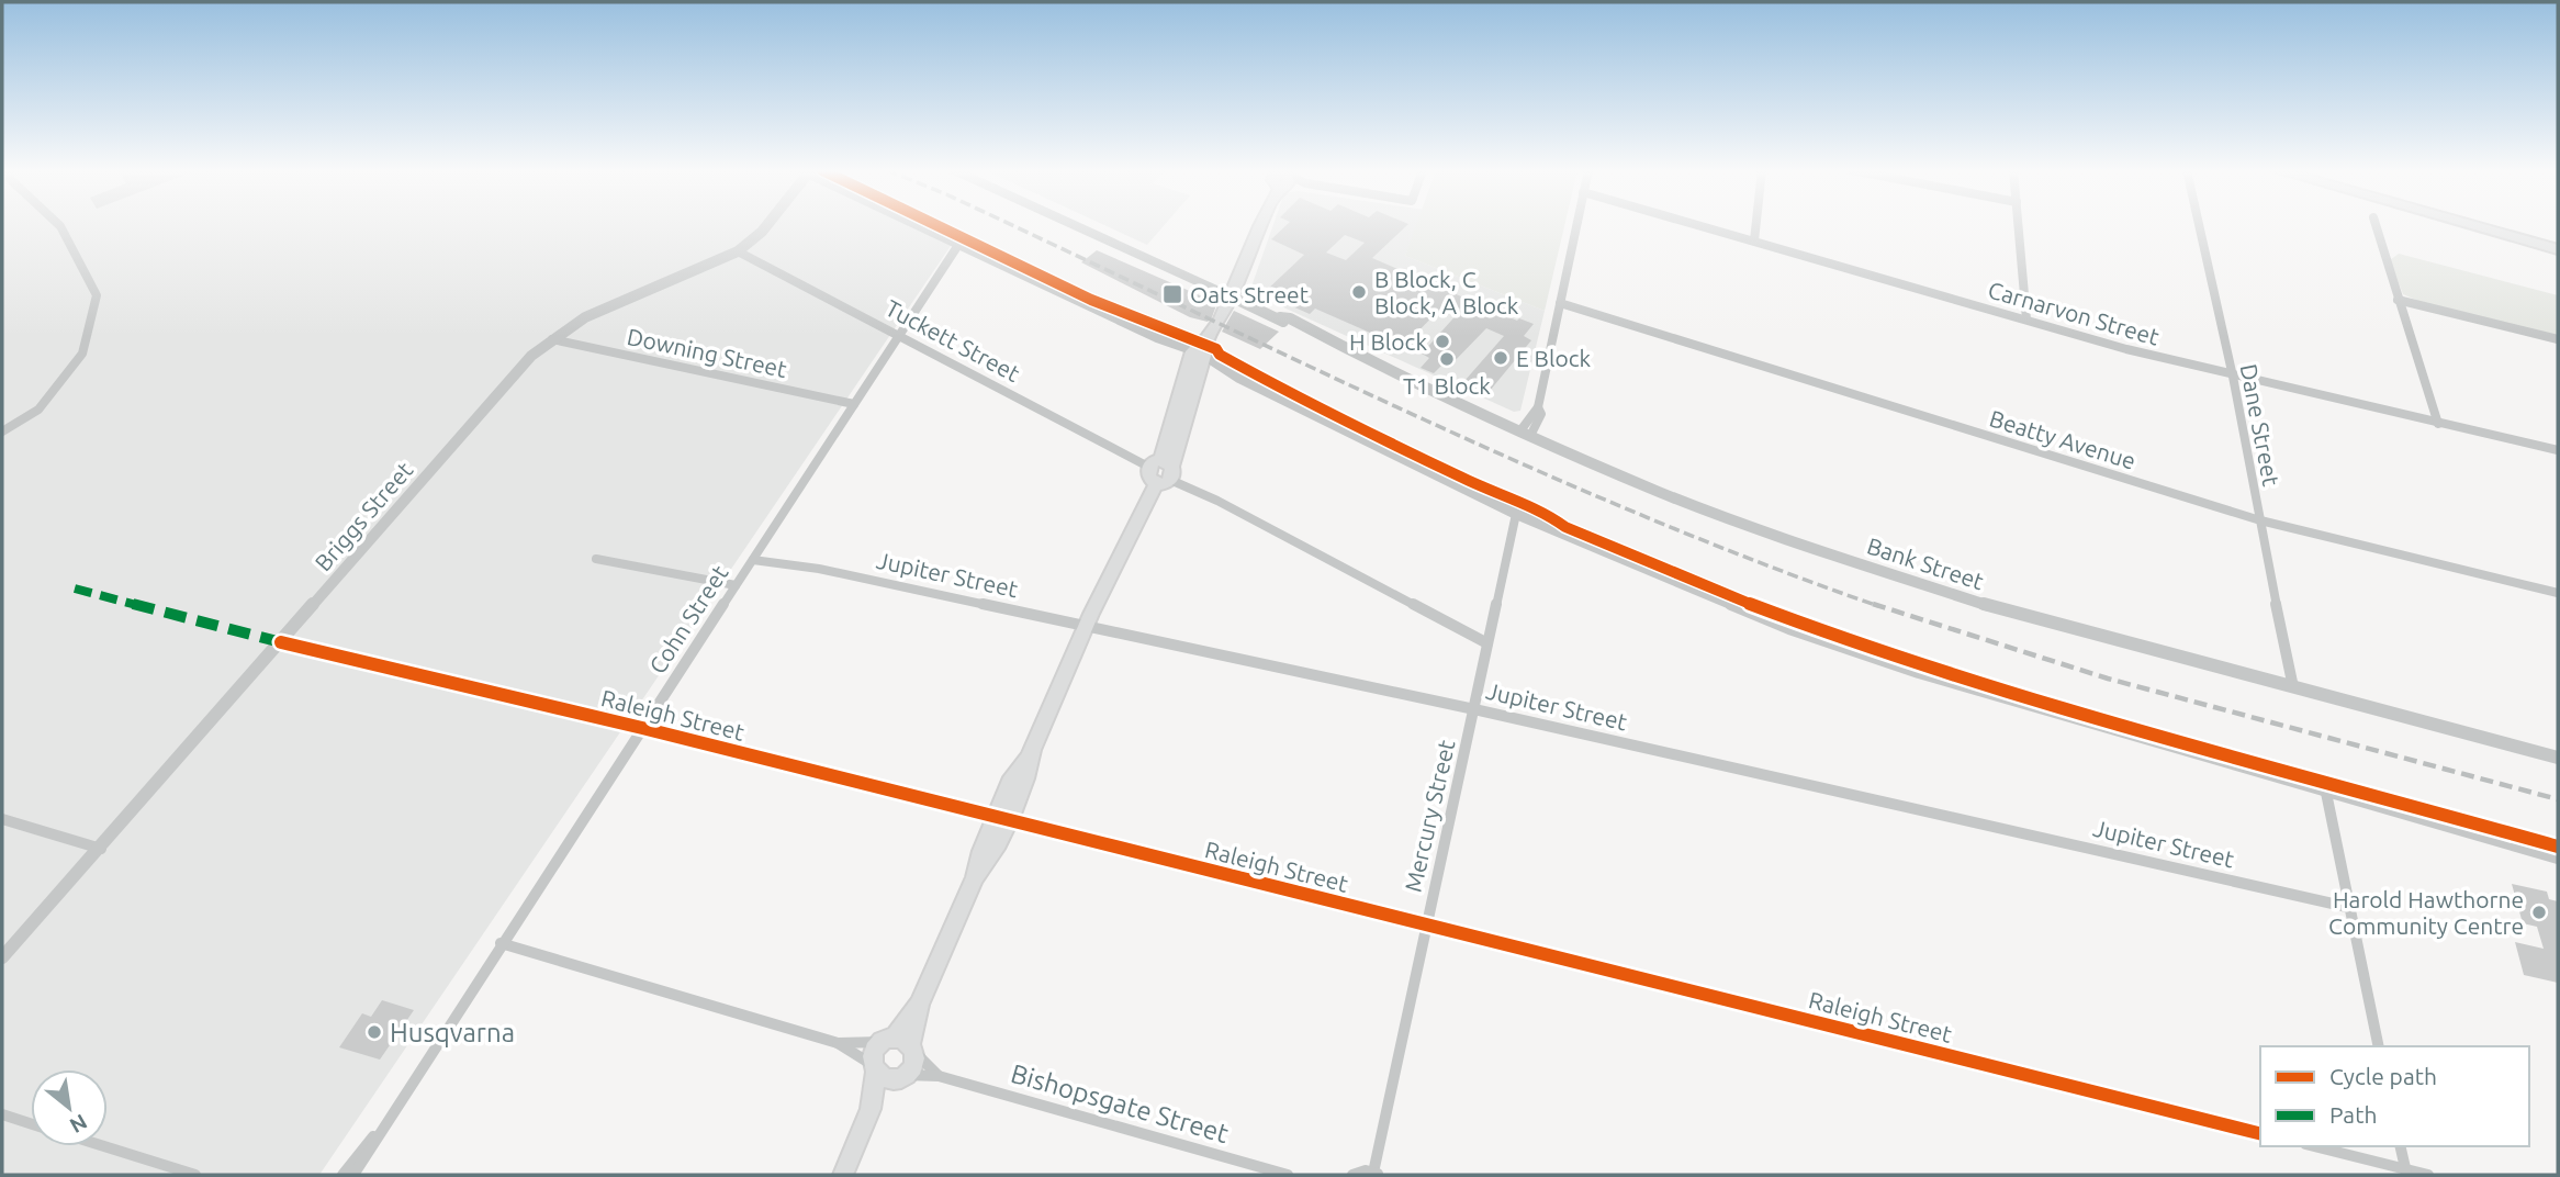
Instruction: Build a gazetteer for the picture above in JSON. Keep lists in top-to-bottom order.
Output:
{
  "streets": {
    "street": [
      "Carnarvon Street",
      "Tuckett Street",
      "Downing Street",
      "Dane Street",
      "Beatty Avenue",
      "Briggs Street",
      "Bank Street",
      "Jupiter Street",
      "Cohn Street",
      "Raleigh Street",
      "Mercury Street",
      "Bishopsgate Street"
    ]
  },
  "crossings": [
    ["Carnarvon Street", "Dane Street"],
    ["Tuckett Street", "Briggs Street"],
    ["Tuckett Street", "Cohn Street"],
    ["Tuckett Street", "Mercury Street"],
    ["Downing Street", "Briggs Street"],
    ["Downing Street", "Cohn Street"],
    ["Dane Street", "Beatty Avenue"],
    ["Dane Street", "Bank Street"],
    ["Briggs Street", "Raleigh Street"],
    ["Jupiter Street", "Cohn Street"],
    ["Jupiter Street", "Mercury Street"],
    ["Cohn Street", "Raleigh Street"],
    ["Raleigh Street", "Mercury Street"]
  ],
  "places": {
    "other": [
      "B Block, C Block, A Block",
      "H Block",
      "E Block",
      "T1 Block",
      "Harold Hawthorne Community Centre",
      "Husqvarna"
    ],
    "transit": ["Oats Street"]
  },
  "legend": ["Cycle path", "Path"],
  "north": "bottom right"
}
